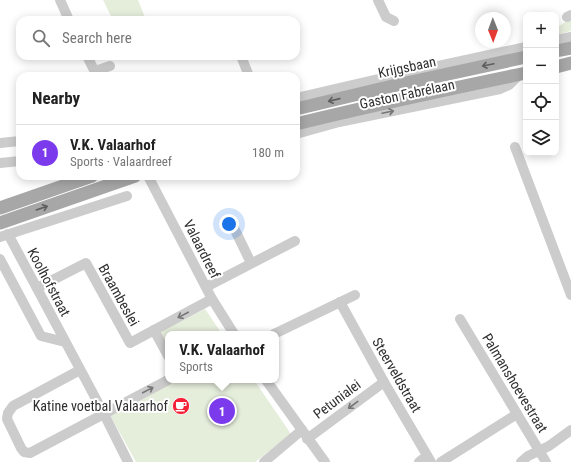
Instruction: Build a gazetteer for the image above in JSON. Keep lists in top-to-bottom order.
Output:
{
  "streets": {
    "main road": ["Krijgsbaan"],
    "street": [
      "Gaston Fabrélaan",
      "Valaardreef",
      "Koolhofstraat",
      "Braambeslei",
      "Steerveldstraat",
      "Palmanshoevestraat",
      "Petunialei"
    ]
  },
  "crossings": [
    ["Koolhofstraat", "Braambeslei"],
    ["Steerveldstraat", "Petunialei"]
  ],
  "one_way": ["Petunialei"],
  "places": {
    "cafe": ["Katine voetbal Valaarhof"]
  },
  "north": "bottom",
  "page": {
    "map_buttons": ["+", "−"],
    "search": "Search here",
    "heading": "Nearby",
    "list": [
      {
        "mark": "1",
        "name": "V.K. Valaarhof",
        "note": "Sports · Valaardreef",
        "value": "180 m"
      }
    ],
    "popup": ["V.K. Valaarhof", "Sports"],
    "pins": "1"
  }
}
